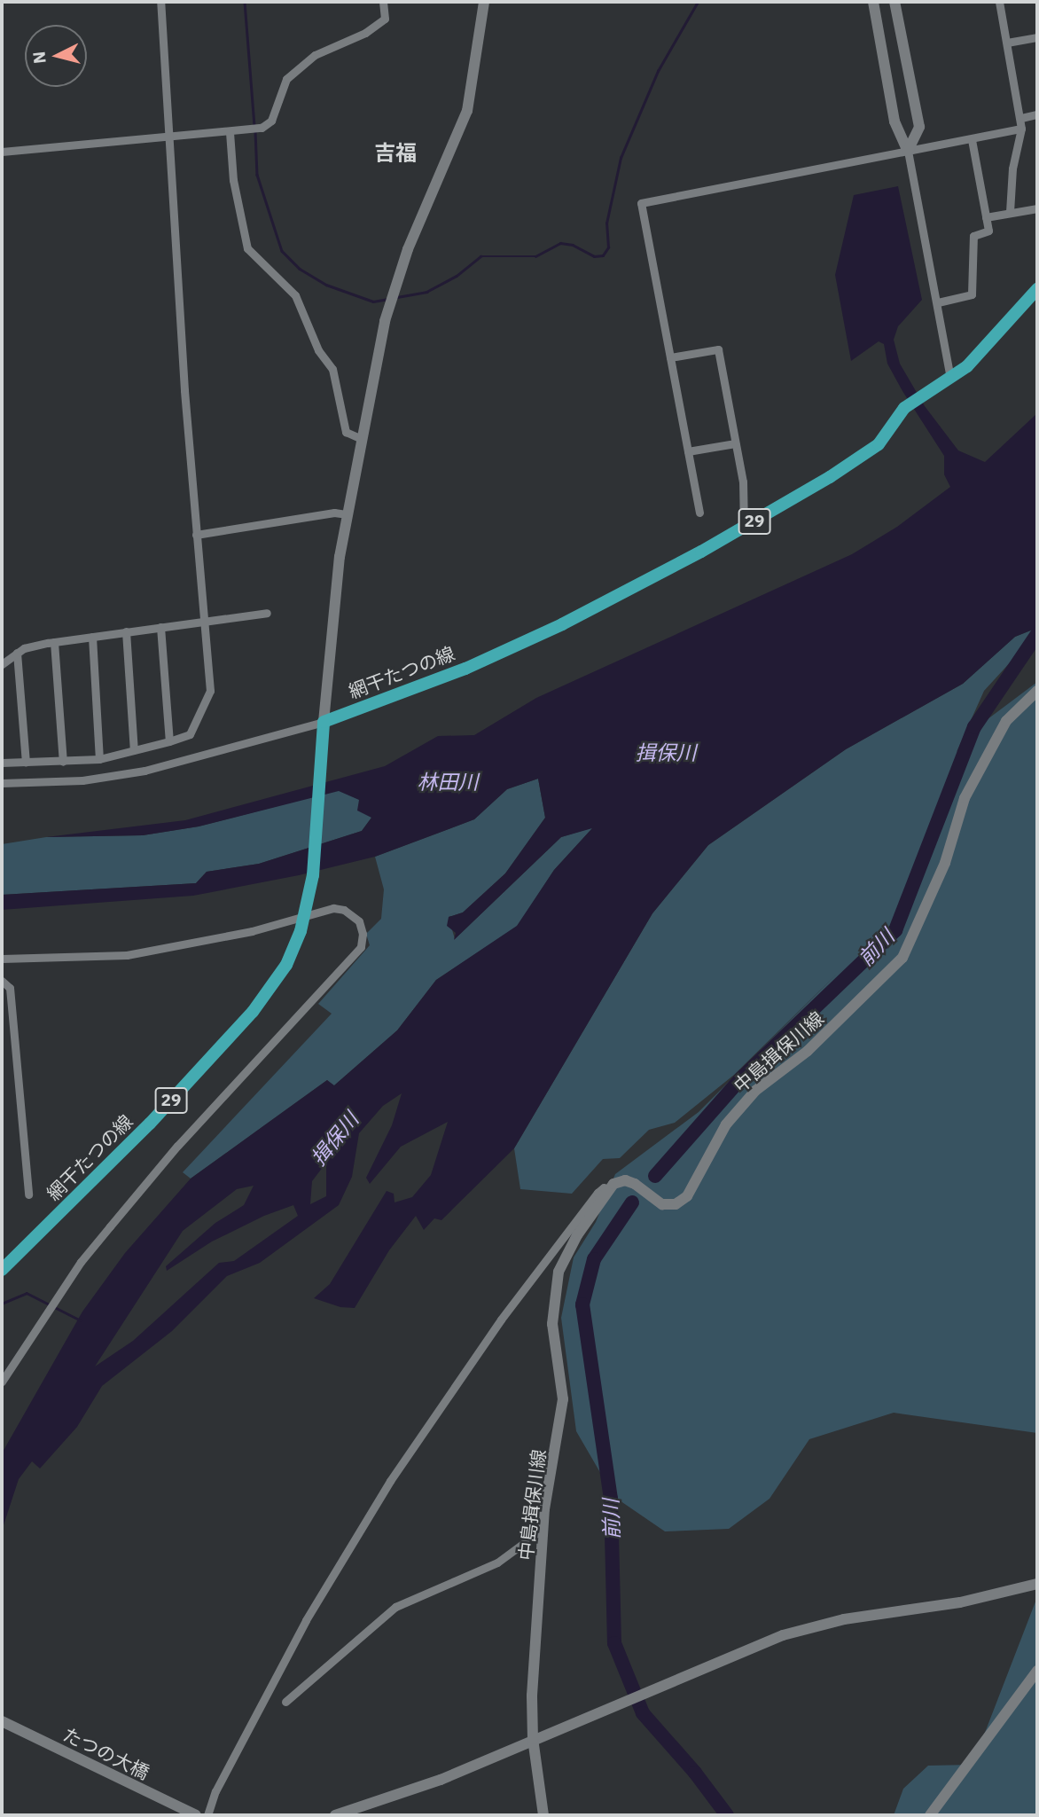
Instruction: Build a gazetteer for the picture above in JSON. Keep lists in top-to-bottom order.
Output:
{
  "streets": {
    "main road": ["29", "網干たつの線"],
    "street": ["中島揖保川線", "たつの大橋"]
  },
  "districts": ["吉福"],
  "water": ["揖保川", "林田川", "前川"],
  "north": "left"
}
